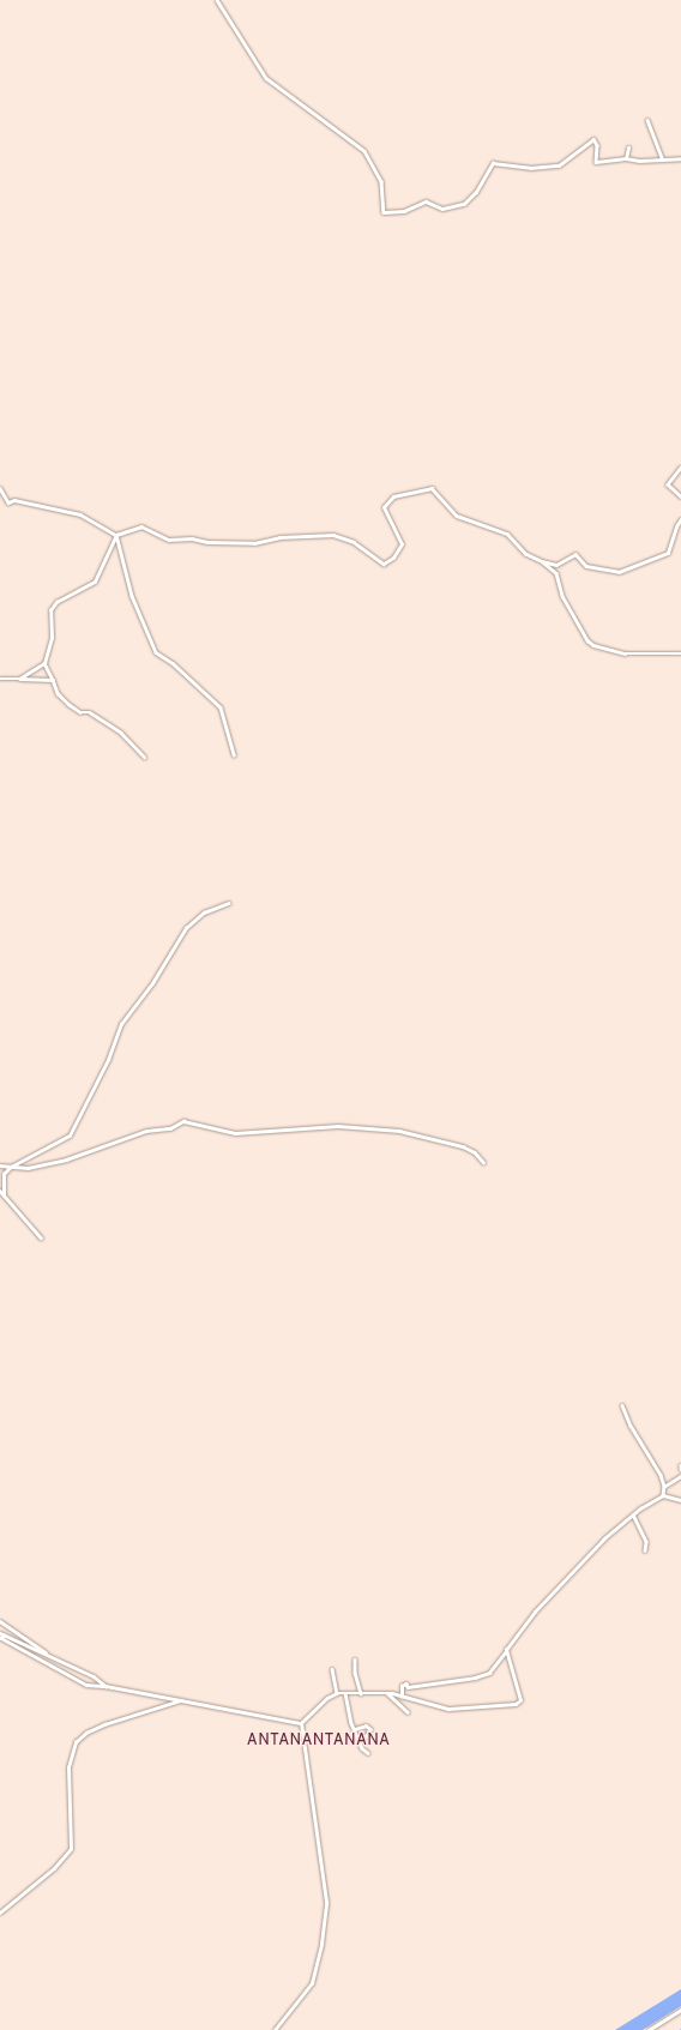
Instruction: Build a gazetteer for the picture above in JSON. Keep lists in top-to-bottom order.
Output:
{
  "districts": ["ANTANANTANANA"]
}
